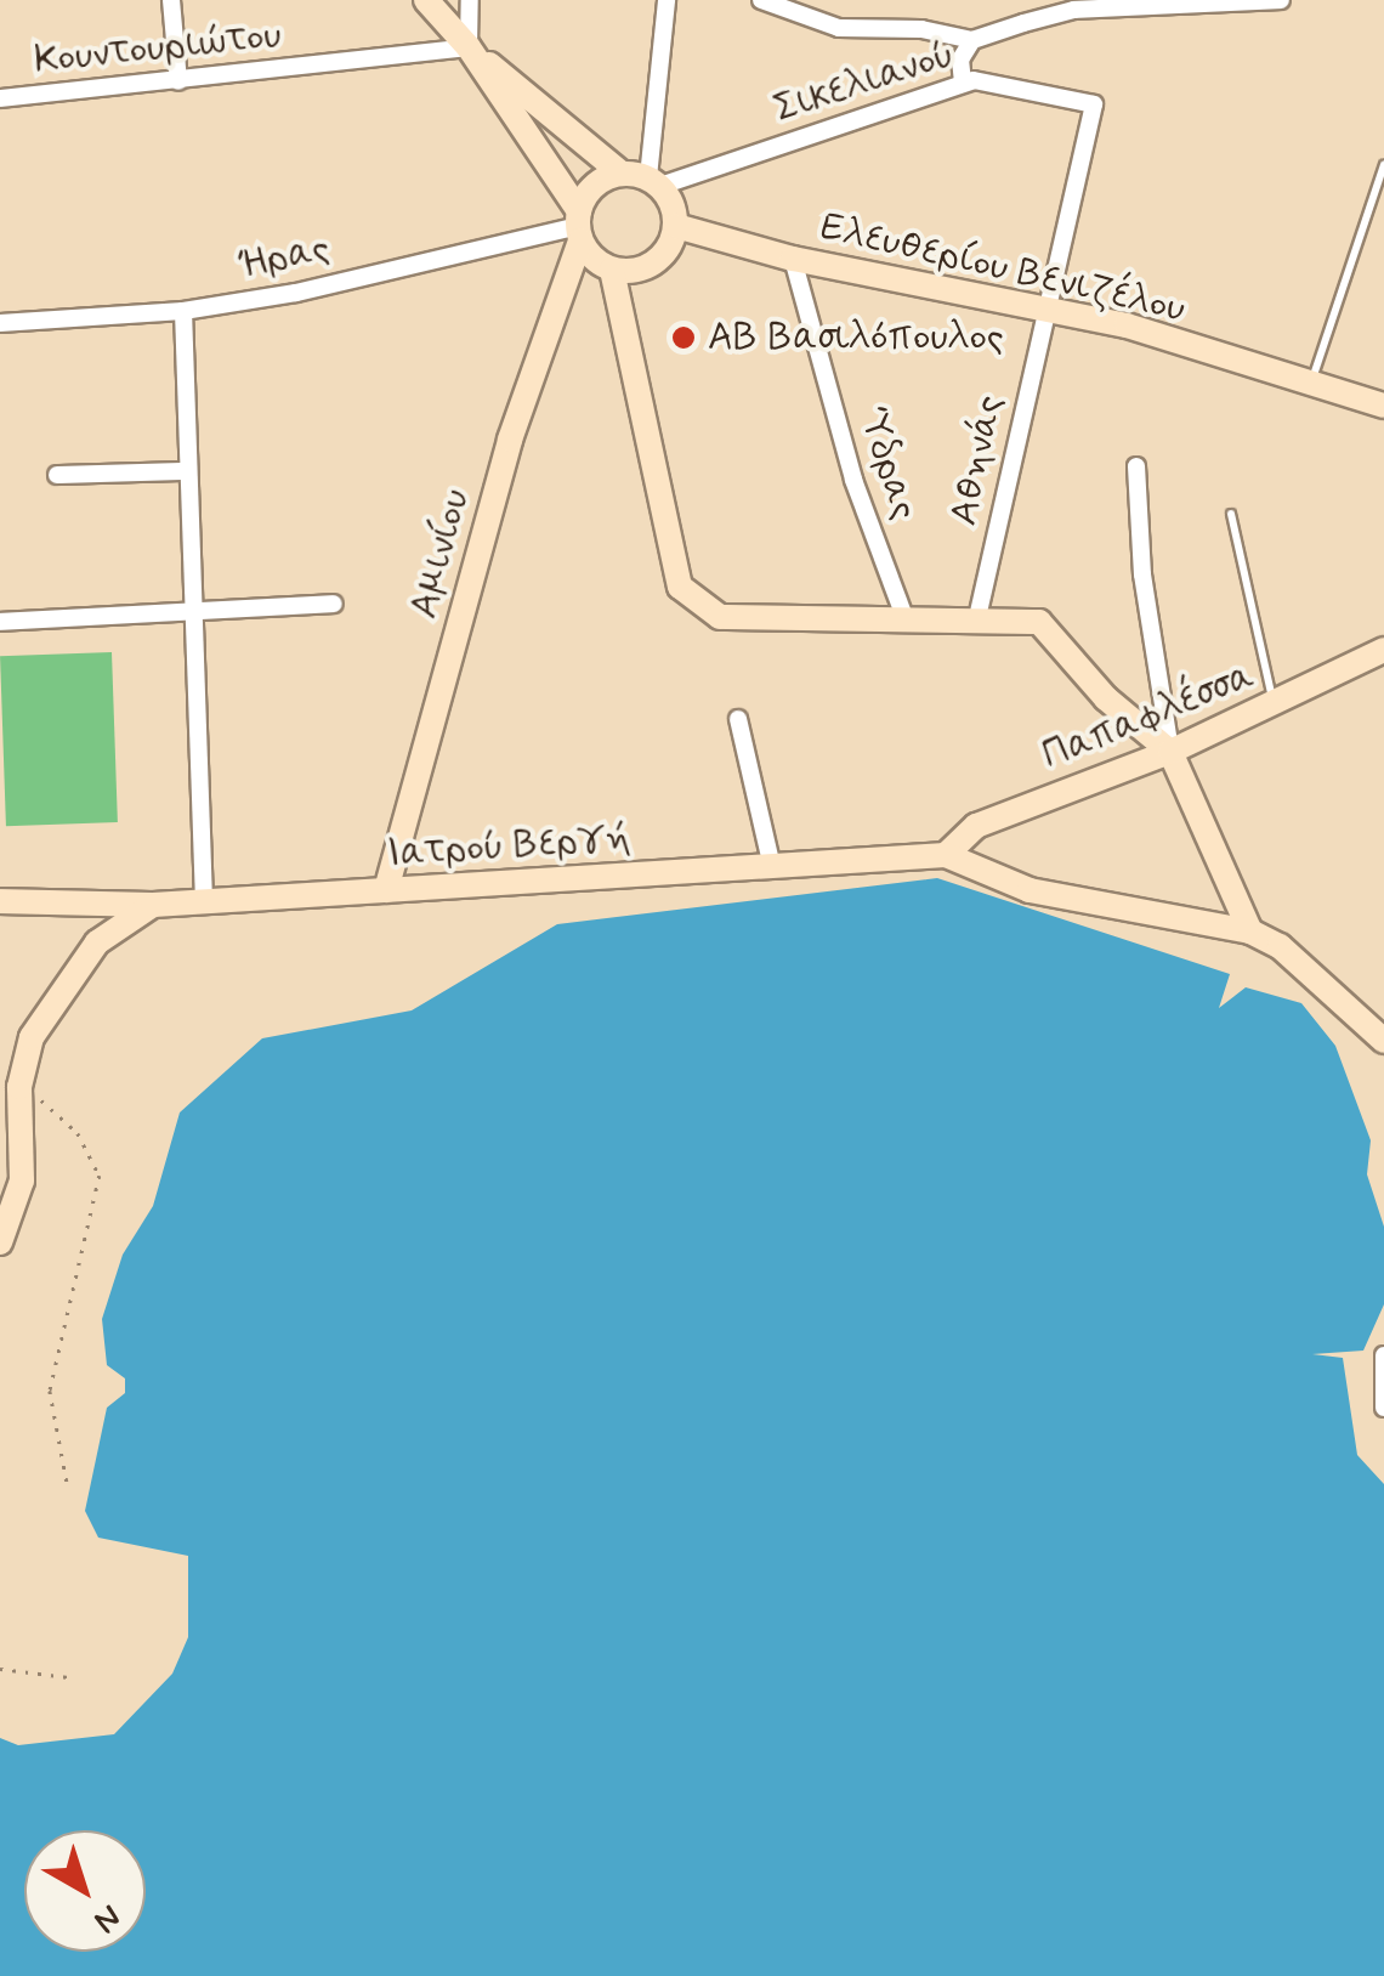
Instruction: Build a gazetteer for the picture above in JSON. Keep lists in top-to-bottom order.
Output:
{
  "streets": {
    "main road": [
      "Ελευθερίου Βενιζέλου",
      "Αμινίου",
      "Παπαφλέσσα",
      "Ιατρού Βεργή"
    ],
    "street": [
      "Κουντουριώτου",
      "Σικελιανού",
      "Ήρας",
      "Αθηνάς",
      "Ύδρας"
    ]
  },
  "crossings": [
    ["Σικελιανού", "Ήρας"],
    ["Σικελιανού", "Ελευθερίου Βενιζέλου"],
    ["Σικελιανού", "Αθηνάς"],
    ["Σικελιανού", "Αμινίου"],
    ["Ήρας", "Ελευθερίου Βενιζέλου"],
    ["Ήρας", "Αμινίου"],
    ["Ελευθερίου Βενιζέλου", "Αθηνάς"],
    ["Ελευθερίου Βενιζέλου", "Ύδρας"],
    ["Ελευθερίου Βενιζέλου", "Αμινίου"],
    ["Αμινίου", "Ιατρού Βεργή"],
    ["Παπαφλέσσα", "Ιατρού Βεργή"]
  ],
  "places": ["ΑΒ Βασιλόπουλος"],
  "north": "bottom right"
}
